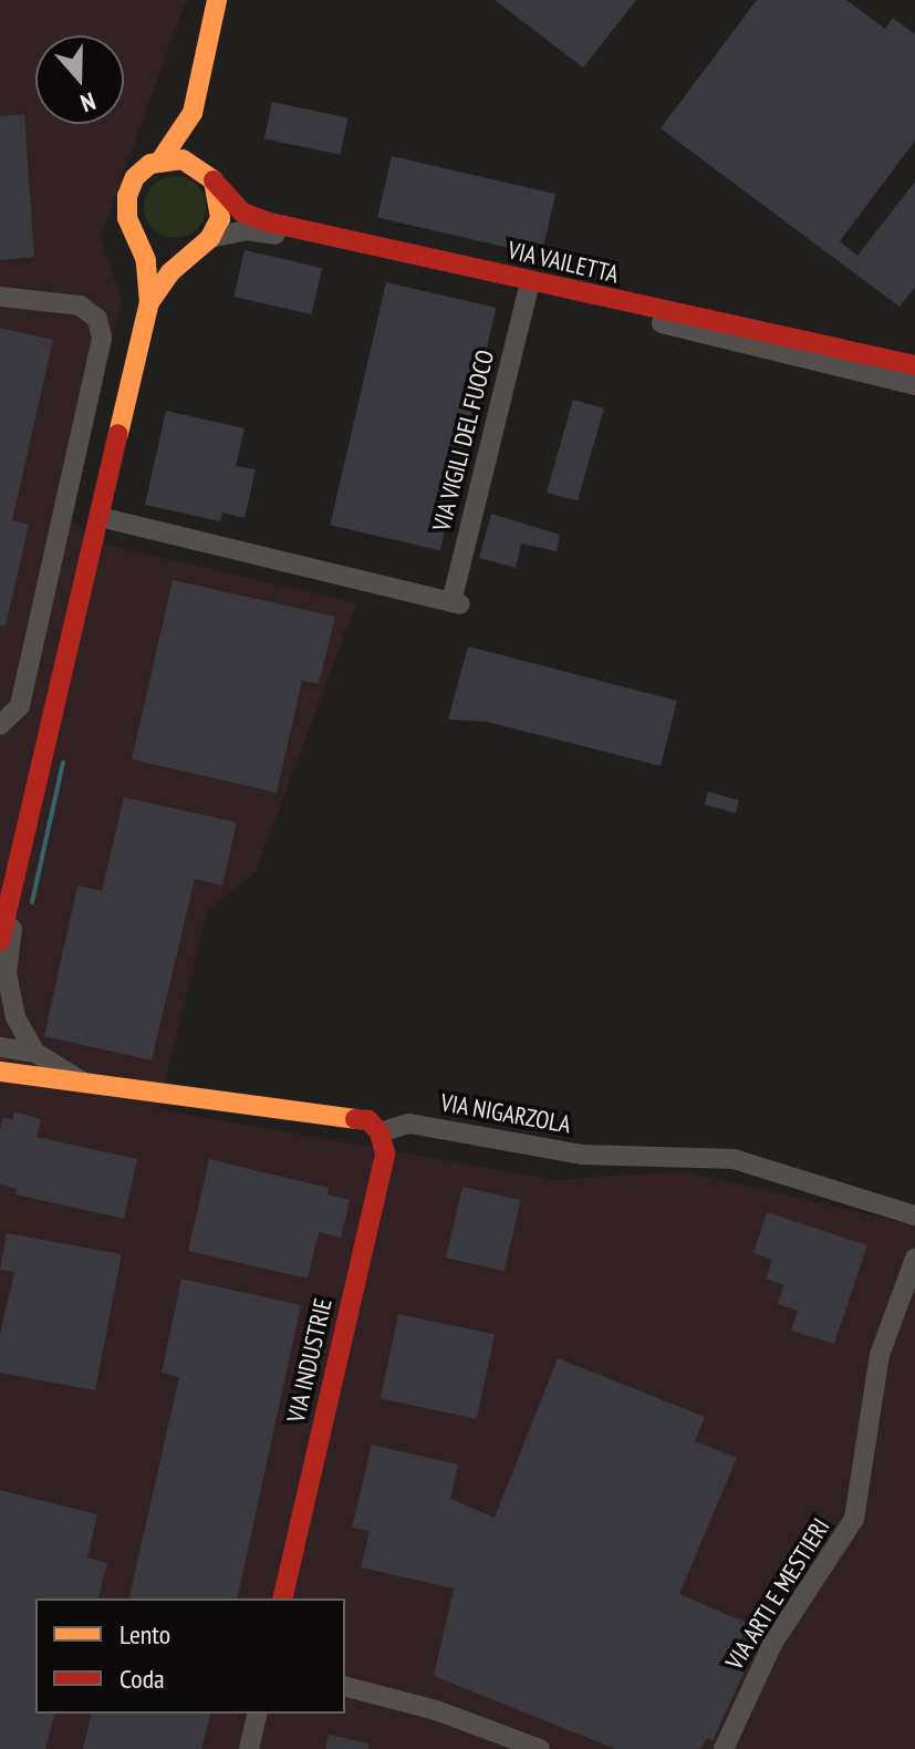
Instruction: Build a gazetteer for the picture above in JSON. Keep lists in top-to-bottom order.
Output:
{
  "streets": {
    "street": [
      "VIA VAILETTA",
      "VIA VIGILI DEL FUOCO",
      "VIA NIGARZOLA",
      "VIA INDUSTRIE",
      "VIA ARTI E MESTIERI"
    ]
  },
  "crossings": [
    ["VIA VAILETTA", "VIA VIGILI DEL FUOCO"],
    ["VIA NIGARZOLA", "VIA INDUSTRIE"]
  ],
  "legend": ["Lento", "Coda"],
  "north": "bottom"
}
